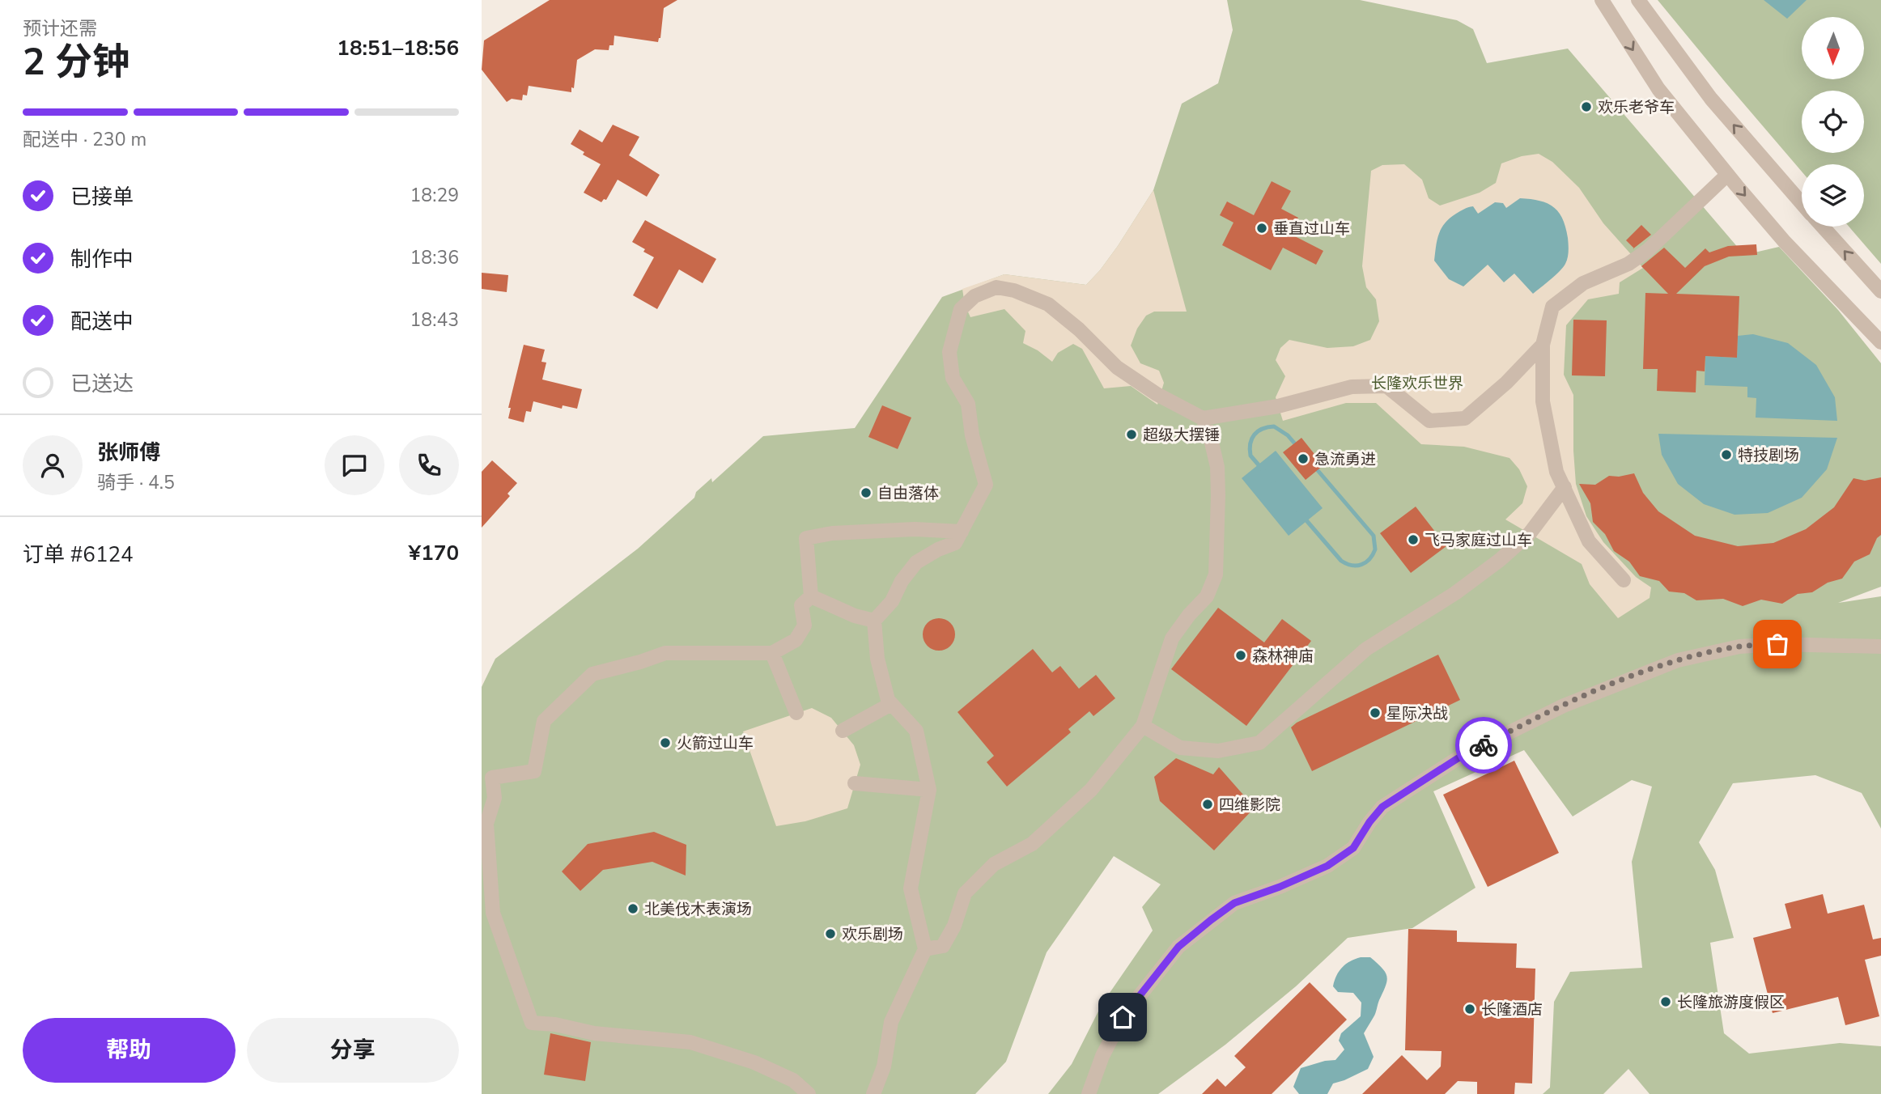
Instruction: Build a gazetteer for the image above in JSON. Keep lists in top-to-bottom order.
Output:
{
  "parks": ["长隆欢乐世界"],
  "places": [
    "欢乐老爷车",
    "垂直过山车",
    "超级大摆锤",
    "特技剧场",
    "急流勇进",
    "自由落体",
    "飞马家庭过山车",
    "森林神庙",
    "星际决战",
    "火箭过山车",
    "四维影院",
    "北美伐木表演场",
    "欢乐剧场",
    "长隆旅游度假区",
    "长隆酒店"
  ],
  "north": "bottom",
  "page": {
    "heading": ["2 分钟", "预计还需", "18:51–18:56"],
    "panel": [
      "张师傅",
      "骑手 · 4.5",
      "订单 #6124",
      "¥170"
    ],
    "bar": "配送中 · 230 m",
    "list": [
      ["已接单", "18:29"],
      ["制作中", "18:36"],
      ["配送中", "18:43"],
      "已送达"
    ],
    "buttons": ["帮助", "分享"]
  }
}
